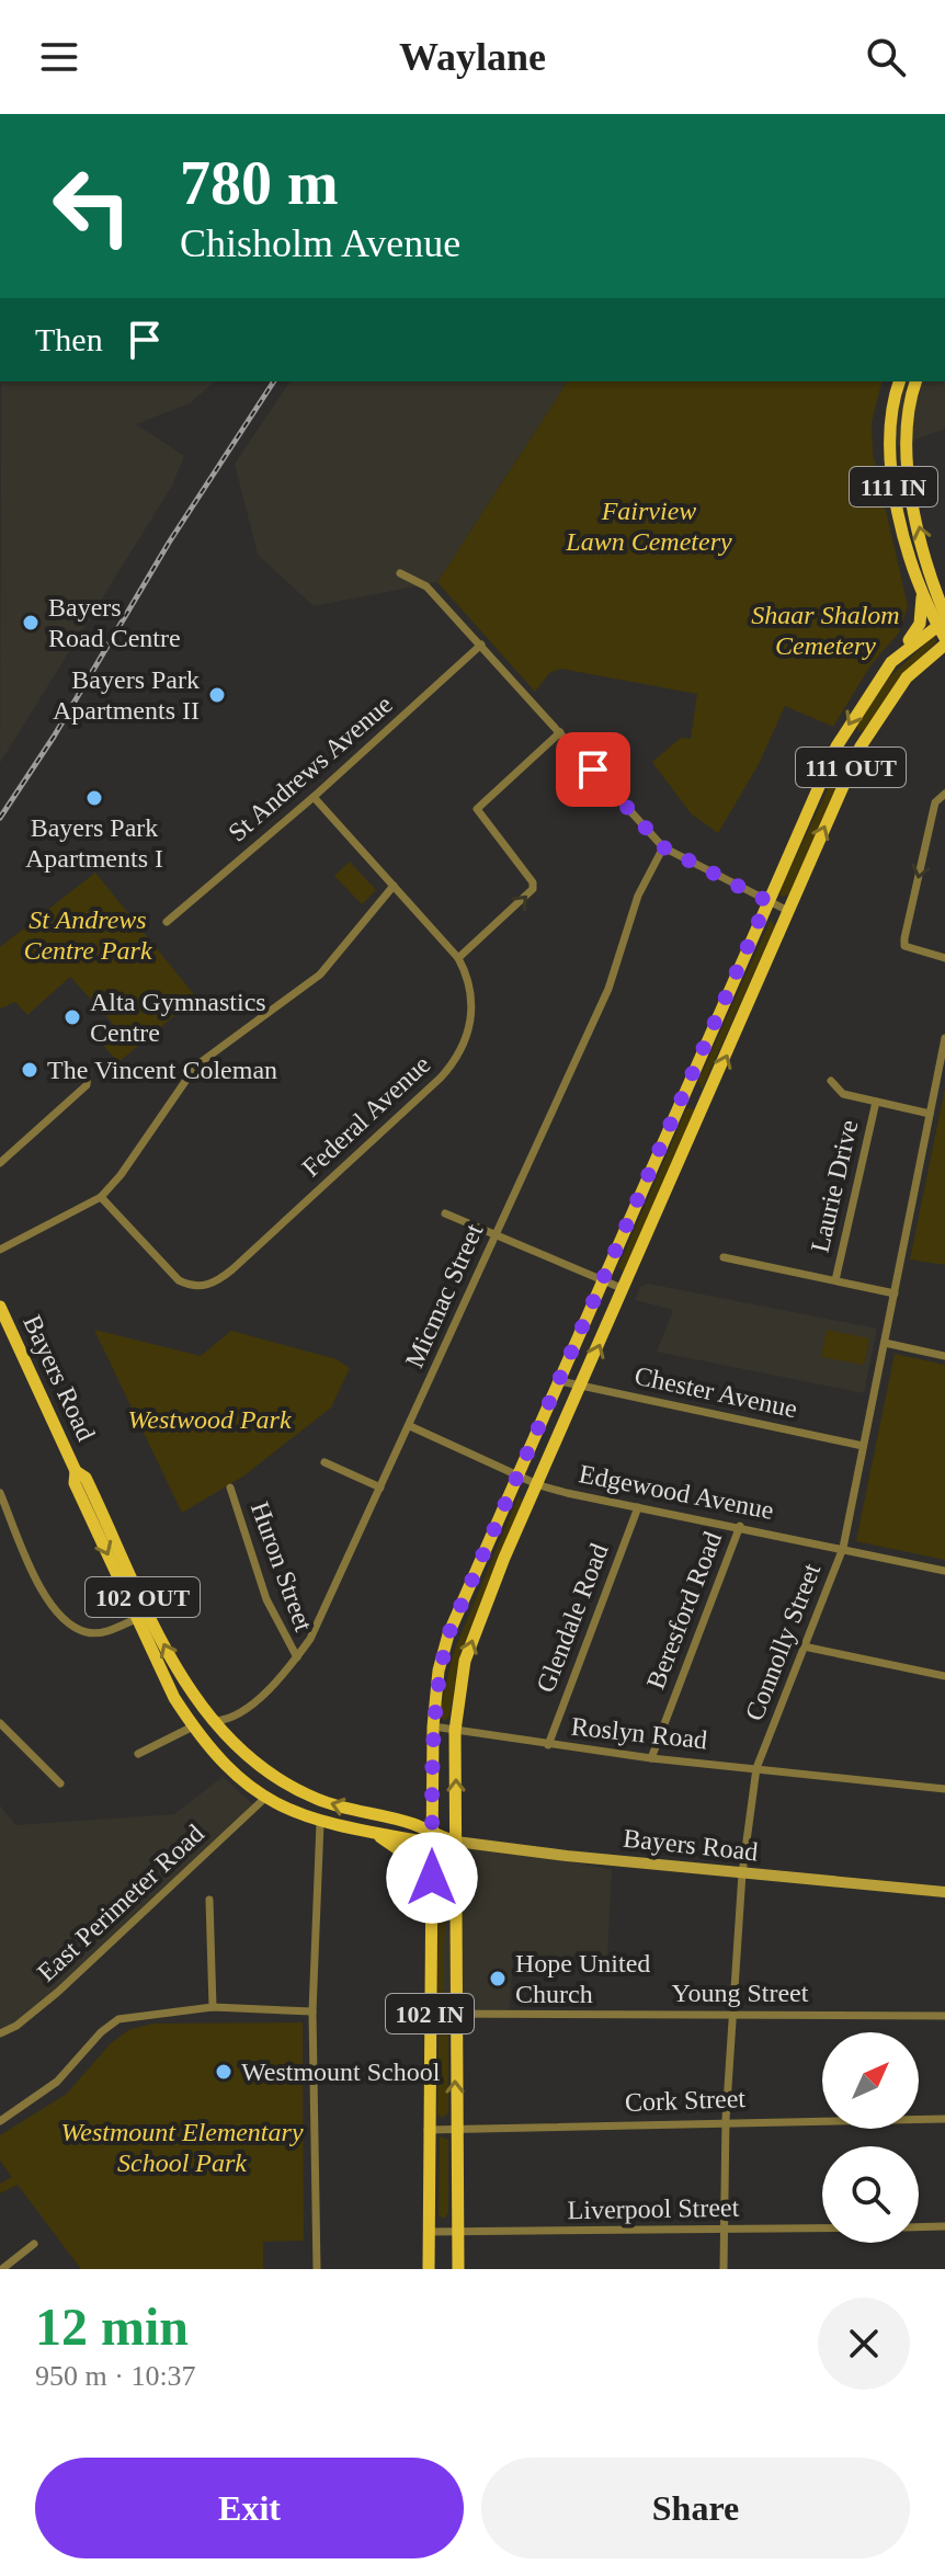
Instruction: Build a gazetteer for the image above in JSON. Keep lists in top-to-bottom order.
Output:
{
  "streets": {
    "main road": [
      "111 IN",
      "111 OUT",
      "Bayers Road",
      "102 OUT",
      "102 IN"
    ],
    "street": [
      "St Andrews Avenue",
      "Federal Avenue",
      "Laurie Drive",
      "Micmac Street",
      "Chester Avenue",
      "Edgewood Avenue",
      "Huron Street",
      "Beresford Road",
      "Glendale Road",
      "Connolly Street",
      "Roslyn Road",
      "East Perimeter Road",
      "Young Street",
      "Cork Street",
      "Liverpool Street"
    ]
  },
  "crossings": [
    ["111 OUT", "Bayers Road"],
    ["111 OUT", "Chester Avenue"],
    ["111 OUT", "Edgewood Avenue"],
    ["111 OUT", "Roslyn Road"],
    ["St Andrews Avenue", "Federal Avenue"],
    ["Micmac Street", "Bayers Road"],
    ["Micmac Street", "Edgewood Avenue"],
    ["Micmac Street", "Huron Street"],
    ["Bayers Road", "Connolly Street"],
    ["Bayers Road", "East Perimeter Road"],
    ["Chester Avenue", "Connolly Street"],
    ["Edgewood Avenue", "Beresford Road"],
    ["Edgewood Avenue", "Glendale Road"],
    ["Edgewood Avenue", "Connolly Street"],
    ["Beresford Road", "Roslyn Road"],
    ["Glendale Road", "Roslyn Road"],
    ["Connolly Street", "Roslyn Road"],
    ["Connolly Street", "Young Street"],
    ["Connolly Street", "Cork Street"],
    ["Connolly Street", "Liverpool Street"],
    ["Young Street", "102 IN"],
    ["102 IN", "Cork Street"],
    ["102 IN", "Liverpool Street"]
  ],
  "parks": [
    "Fairview Lawn Cemetery",
    "Shaar Shalom Cemetery",
    "St Andrews Centre Park",
    "Westwood Park",
    "Westmount Elementary School Park"
  ],
  "places": [
    "Bayers Road Centre",
    "Bayers Park Apartments II",
    "Bayers Park Apartments I",
    "Alta Gymnastics Centre",
    "The Vincent Coleman",
    "Hope United Church",
    "Westmount School"
  ],
  "north": "top right",
  "page": {
    "header": "Waylane",
    "turn": ["780 m", "Chisholm Avenue"],
    "then": "Then",
    "heading": ["12 min", "950 m · 10:37"],
    "buttons": ["Exit", "Share"]
  }
}
